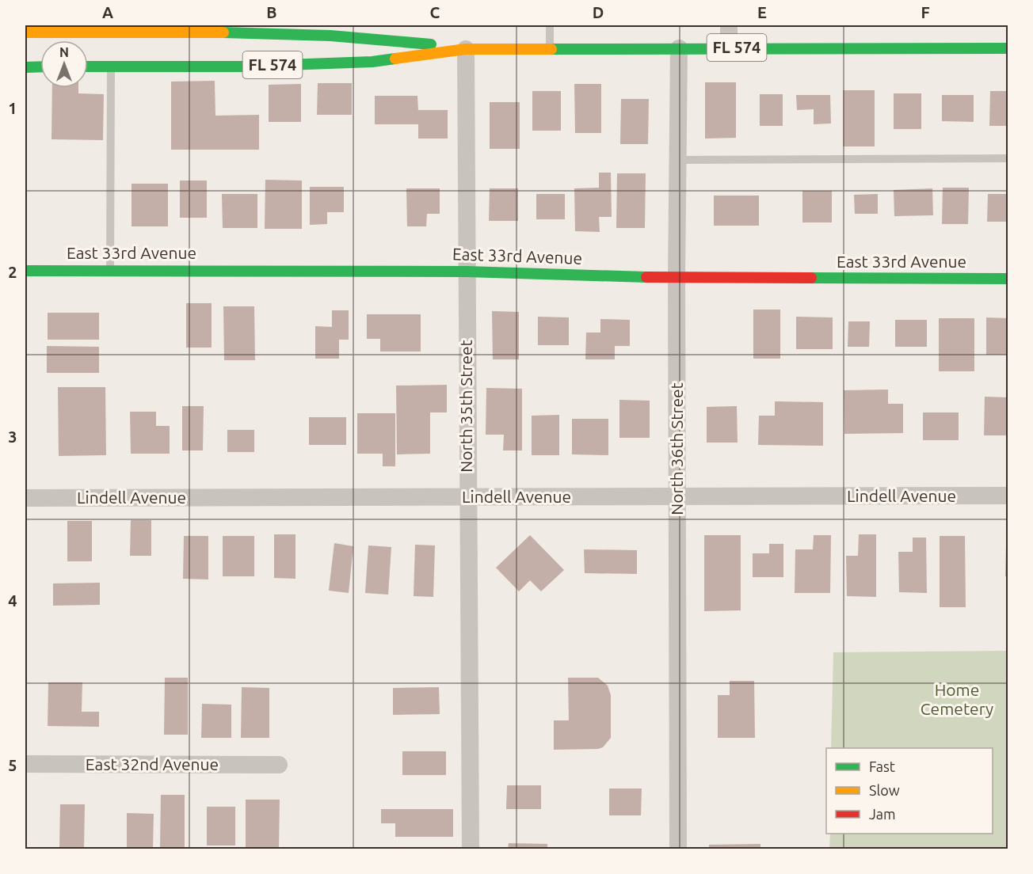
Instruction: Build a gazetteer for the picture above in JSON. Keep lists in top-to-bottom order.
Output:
{
  "streets": {
    "main road": ["FL 574", "East 33rd Avenue"],
    "street": [
      "North 35th Street",
      "North 36th Street",
      "Lindell Avenue",
      "East 32nd Avenue"
    ]
  },
  "crossings": [
    ["FL 574", "North 35th Street"],
    ["FL 574", "North 36th Street"],
    ["East 33rd Avenue", "North 35th Street"],
    ["East 33rd Avenue", "North 36th Street"],
    ["North 35th Street", "Lindell Avenue"],
    ["North 36th Street", "Lindell Avenue"]
  ],
  "parks": ["Home Cemetery"],
  "legend": ["Fast", "Slow", "Jam"],
  "north": "top",
  "grid": {
    "columns": [
      "A",
      "B",
      "C",
      "D",
      "E",
      "F"
    ],
    "rows": [
      "1",
      "2",
      "3",
      "4",
      "5"
    ]
  }
}
